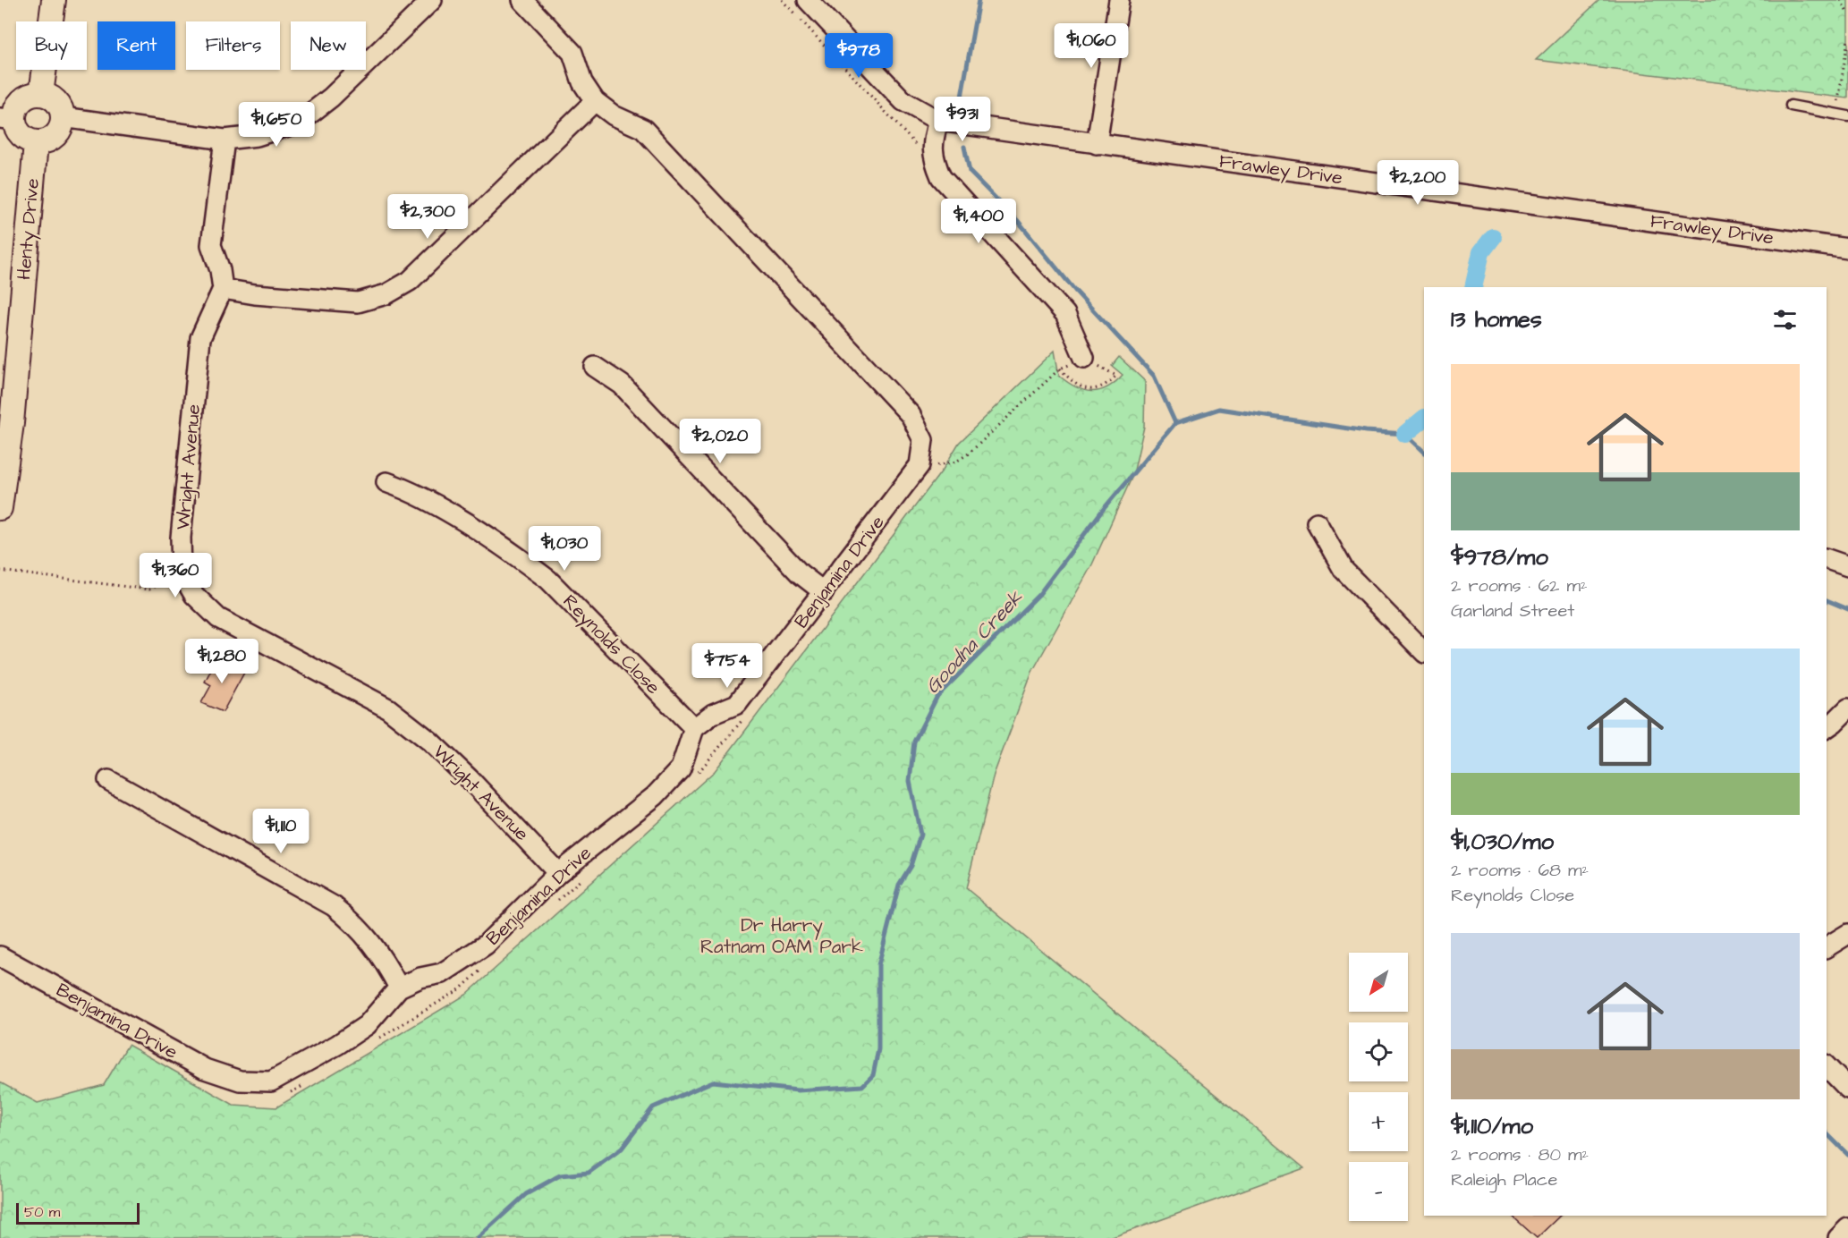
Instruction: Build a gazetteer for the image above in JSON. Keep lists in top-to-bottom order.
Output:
{
  "streets": {
    "street": [
      "Frawley Drive",
      "Henty Drive",
      "Wright Avenue",
      "Benjamina Drive",
      "Reynolds Close"
    ]
  },
  "crossings": [
    ["Wright Avenue", "Benjamina Drive"],
    ["Benjamina Drive", "Reynolds Close"]
  ],
  "water": ["Goodna Creek"],
  "parks": ["Dr Harry Ratnam OAM Park"],
  "scale_bar": "50 m",
  "north": "bottom left",
  "page": {
    "chip": [
      "Buy",
      "Rent",
      "Filters",
      "New"
    ],
    "price": [
      "$1,060",
      "$978",
      "$931",
      "$1,650",
      "$2,200",
      "$2,300",
      "$1,400",
      "$2,020",
      "$1,030",
      "$1,360",
      "$1,280",
      "$754",
      "$1,110"
    ],
    "heading": "13 homes",
    "list": [
      {
        "name": "$978/mo",
        "note": "2 rooms · 62 m² · Garland Street"
      },
      {
        "name": "$1,030/mo",
        "note": "2 rooms · 68 m² · Reynolds Close"
      },
      {
        "name": "$1,110/mo",
        "note": "2 rooms · 80 m² · Raleigh Place"
      }
    ],
    "map_buttons": ["+", "−"],
    "scale": "50 m"
  }
}
